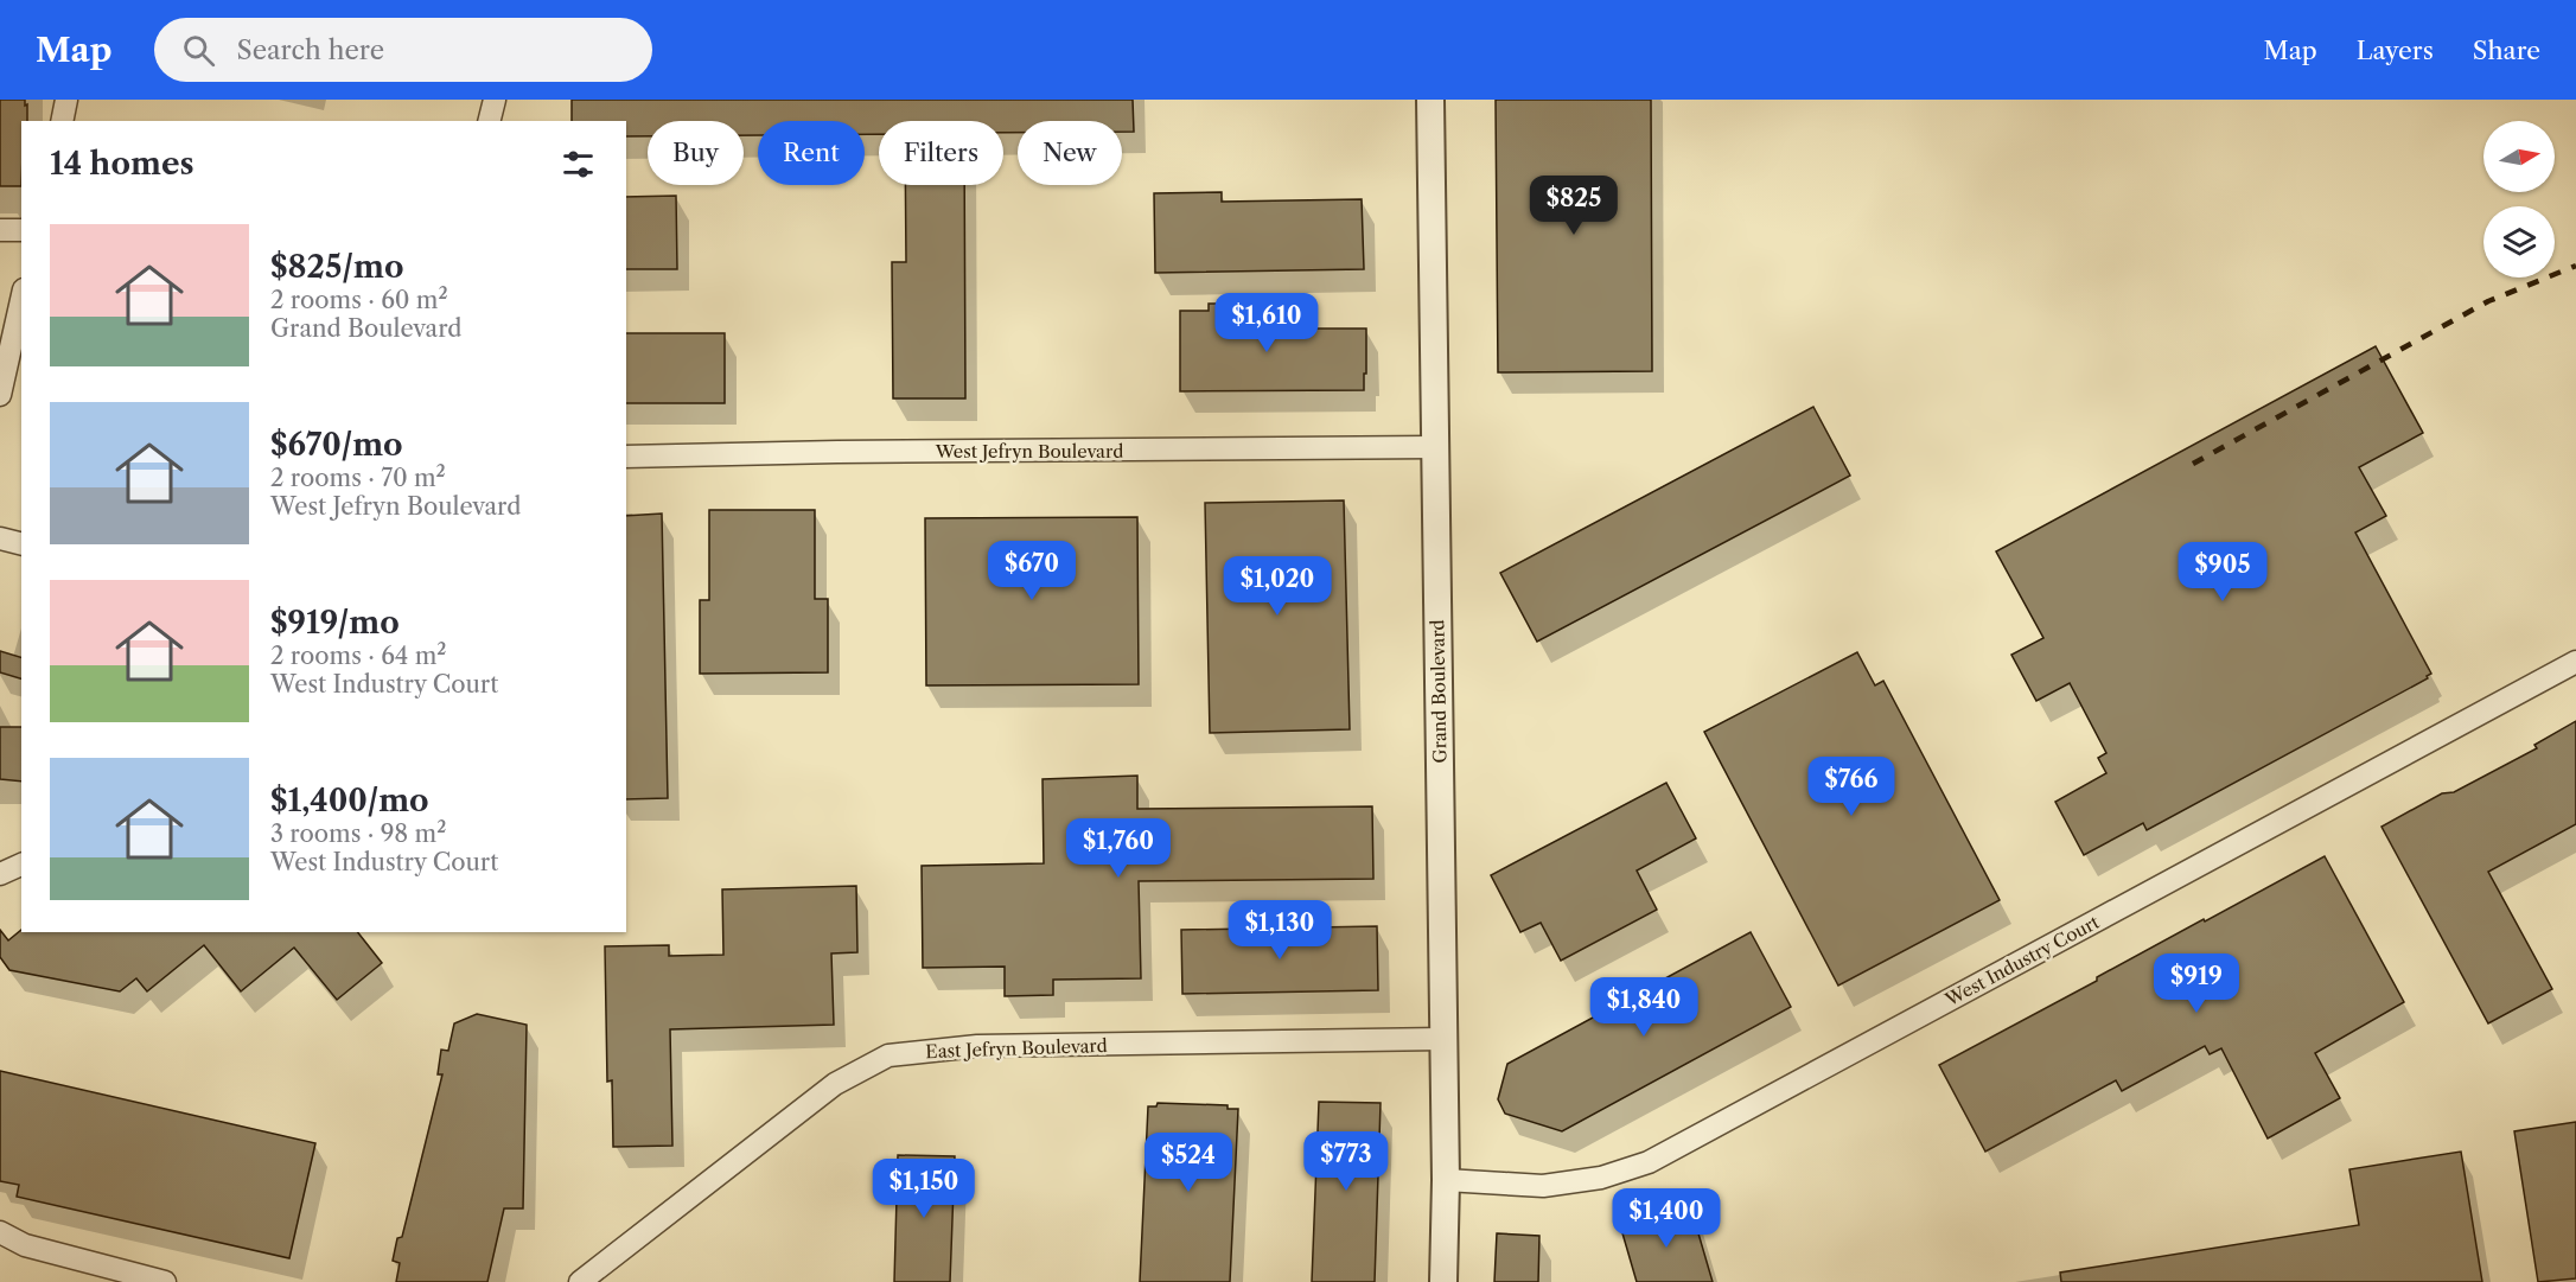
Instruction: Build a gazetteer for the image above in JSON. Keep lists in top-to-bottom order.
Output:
{
  "streets": {
    "street": [
      "West Jefryn Boulevard",
      "Grand Boulevard",
      "West Industry Court",
      "East Jefryn Boulevard"
    ]
  },
  "crossings": [
    ["West Jefryn Boulevard", "Grand Boulevard"],
    ["Grand Boulevard", "West Industry Court"],
    ["Grand Boulevard", "East Jefryn Boulevard"]
  ],
  "north": "right",
  "page": {
    "header": "Map",
    "search": "Search here",
    "nav": ["Map", "Layers", "Share"],
    "chip": [
      "Buy",
      "Rent",
      "Filters",
      "New"
    ],
    "heading": "14 homes",
    "price": [
      "$825",
      "$1,610",
      "$670",
      "$905",
      "$1,020",
      "$766",
      "$1,760",
      "$1,130",
      "$919",
      "$1,840",
      "$773",
      "$524",
      "$1,150",
      "$1,400"
    ],
    "list": [
      {
        "name": "$825/mo",
        "note": "2 rooms · 60 m² · Grand Boulevard"
      },
      {
        "name": "$670/mo",
        "note": "2 rooms · 70 m² · West Jefryn Boulevard"
      },
      {
        "name": "$919/mo",
        "note": "2 rooms · 64 m² · West Industry Court"
      },
      {
        "name": "$1,400/mo",
        "note": "3 rooms · 98 m² · West Industry Court"
      }
    ]
  }
}
